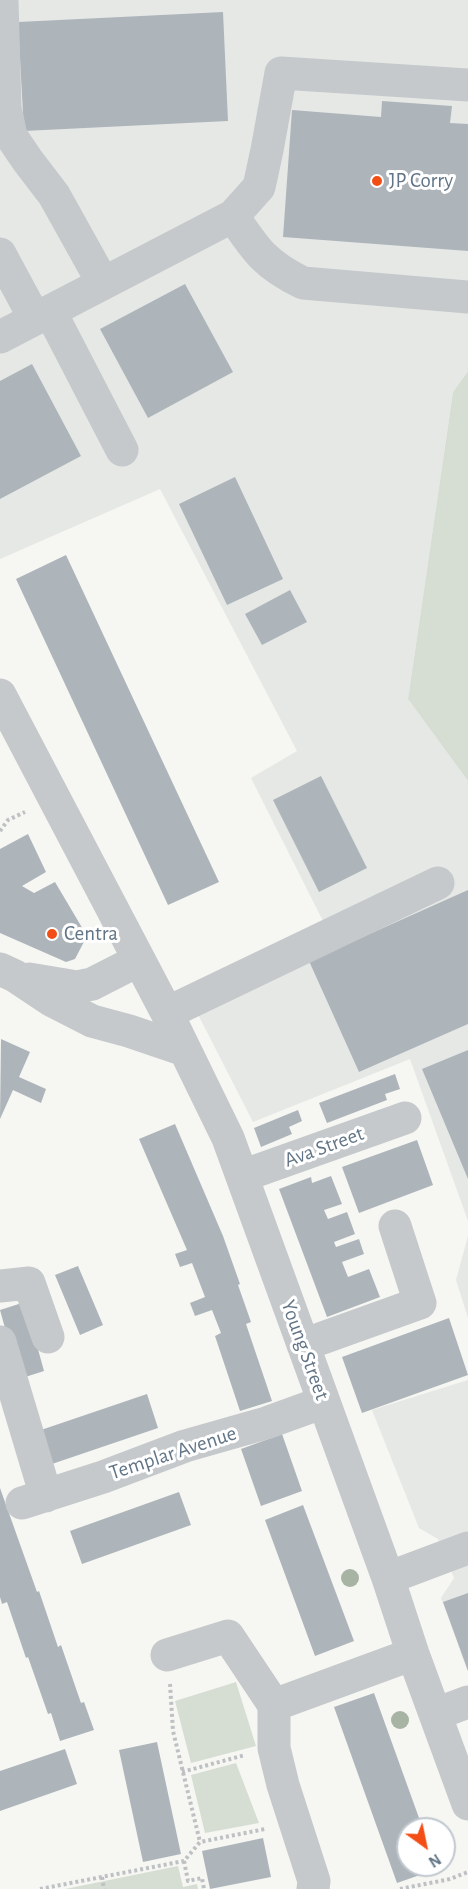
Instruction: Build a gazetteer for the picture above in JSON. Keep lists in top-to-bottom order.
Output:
{
  "streets": {
    "street": ["Ava Street", "Young Street", "Templar Avenue"]
  },
  "crossings": [
    ["Ava Street", "Young Street"],
    ["Young Street", "Templar Avenue"]
  ],
  "places": ["JP Corry", "Centra"],
  "north": "bottom right"
}
